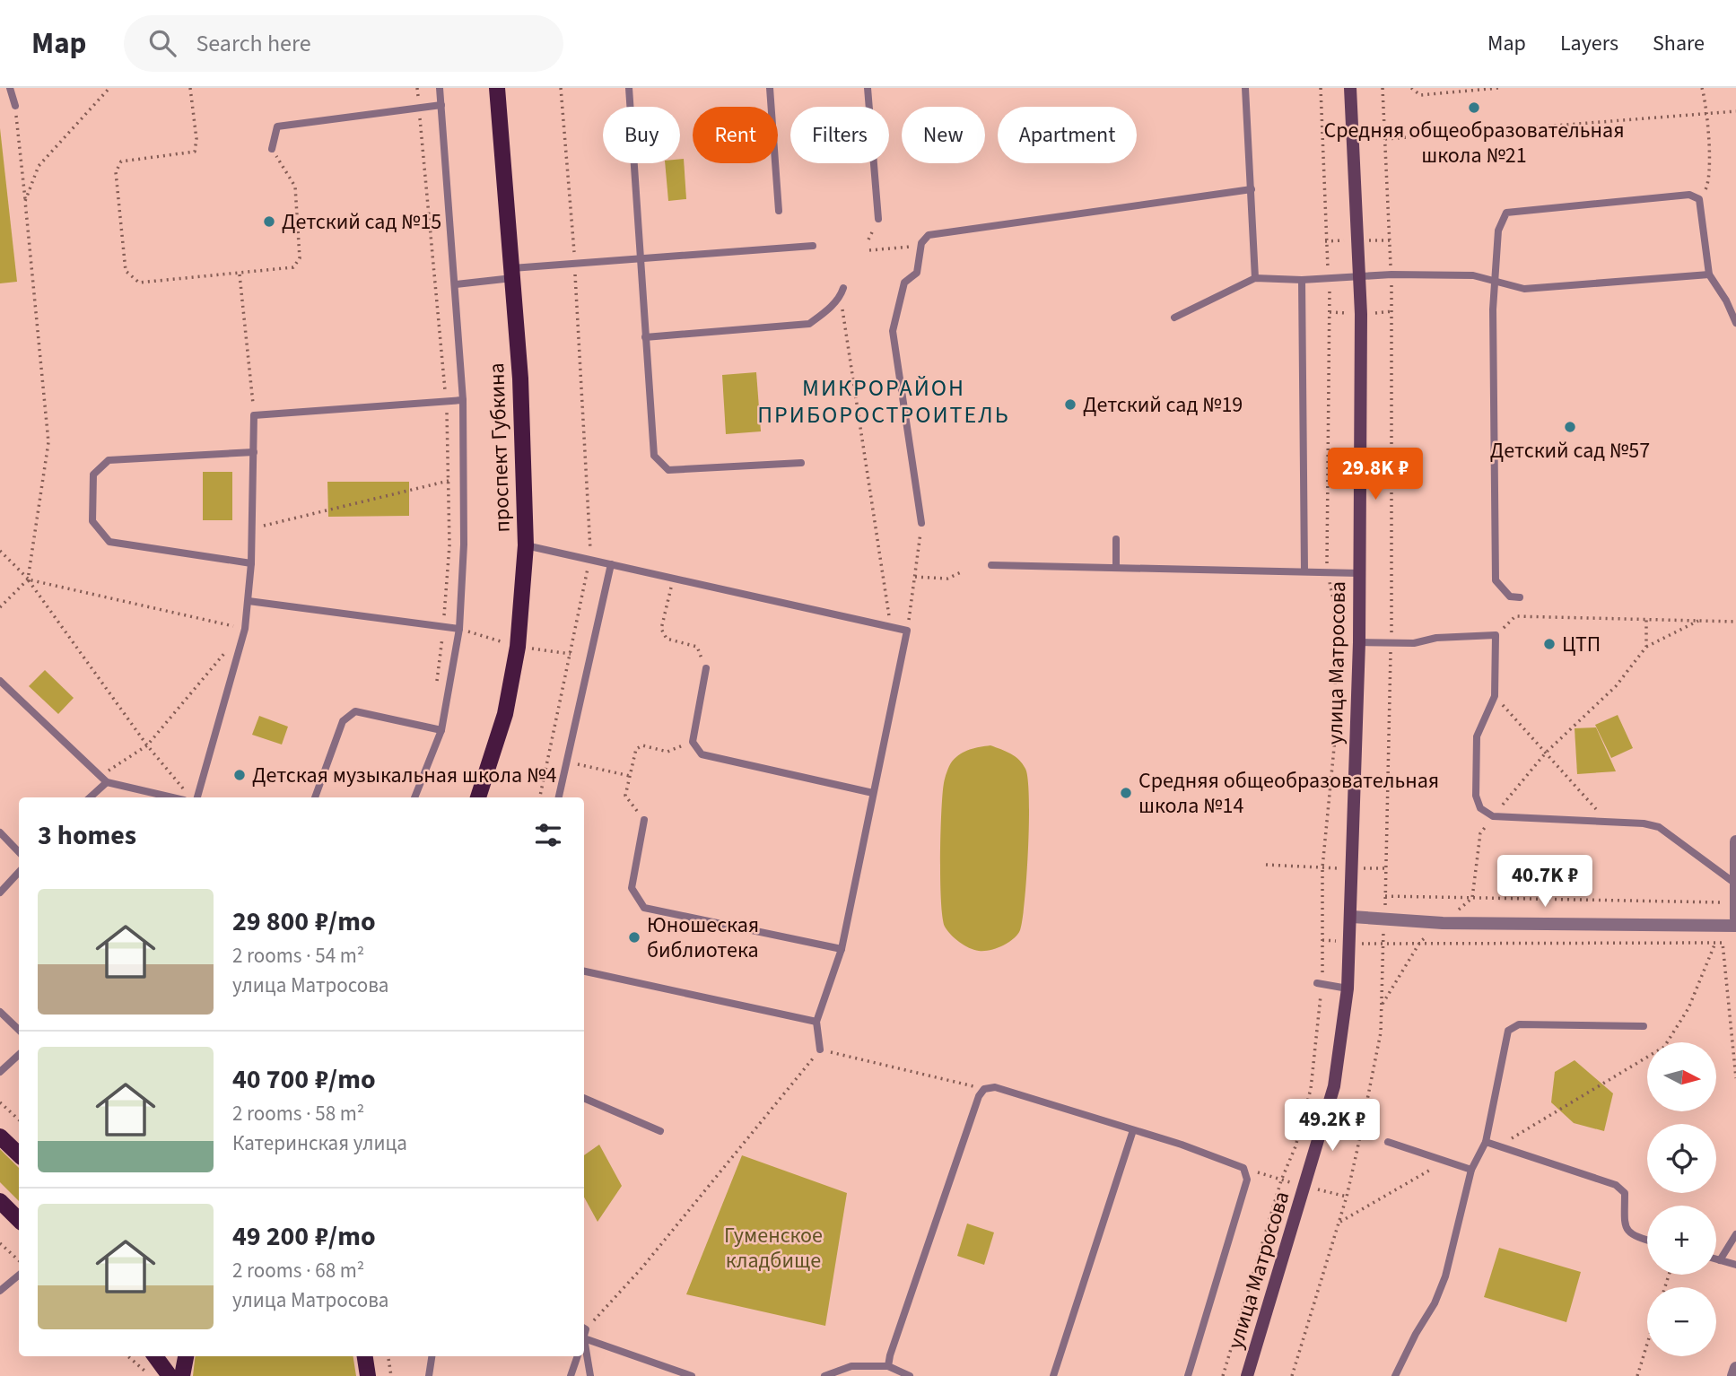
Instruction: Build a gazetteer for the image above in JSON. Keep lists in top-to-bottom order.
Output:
{
  "streets": {
    "main road": ["проспект Губкина", "улица Матросова"]
  },
  "districts": ["МИКРОРАЙОН ПРИБОРОСТРОИТЕЛЬ"],
  "parks": ["Гуменское кладбище"],
  "places": [
    "Средняя общеобразовательная школа №21",
    "Детский сад №15",
    "Детский сад №19",
    "Детский сад №57",
    "ЦТП",
    "Детская музыкальная школа №4",
    "Средняя общеобразовательная школа №14",
    "Юношеская библиотека"
  ],
  "north": "right",
  "page": {
    "header": "Map",
    "search": "Search here",
    "nav": ["Map", "Layers", "Share"],
    "chip": [
      "Buy",
      "Rent",
      "Filters",
      "New",
      "Apartment"
    ],
    "price": ["29.8K ₽", "40.7K ₽", "49.2K ₽"],
    "heading": "3 homes",
    "list": [
      {
        "name": "29 800 ₽/mo",
        "note": "2 rooms · 54 m² · улица Матросова"
      },
      {
        "name": "40 700 ₽/mo",
        "note": "2 rooms · 58 m² · Катеринская улица"
      },
      {
        "name": "49 200 ₽/mo",
        "note": "2 rooms · 68 m² · улица Матросова"
      }
    ],
    "map_buttons": ["+", "−"]
  }
}
